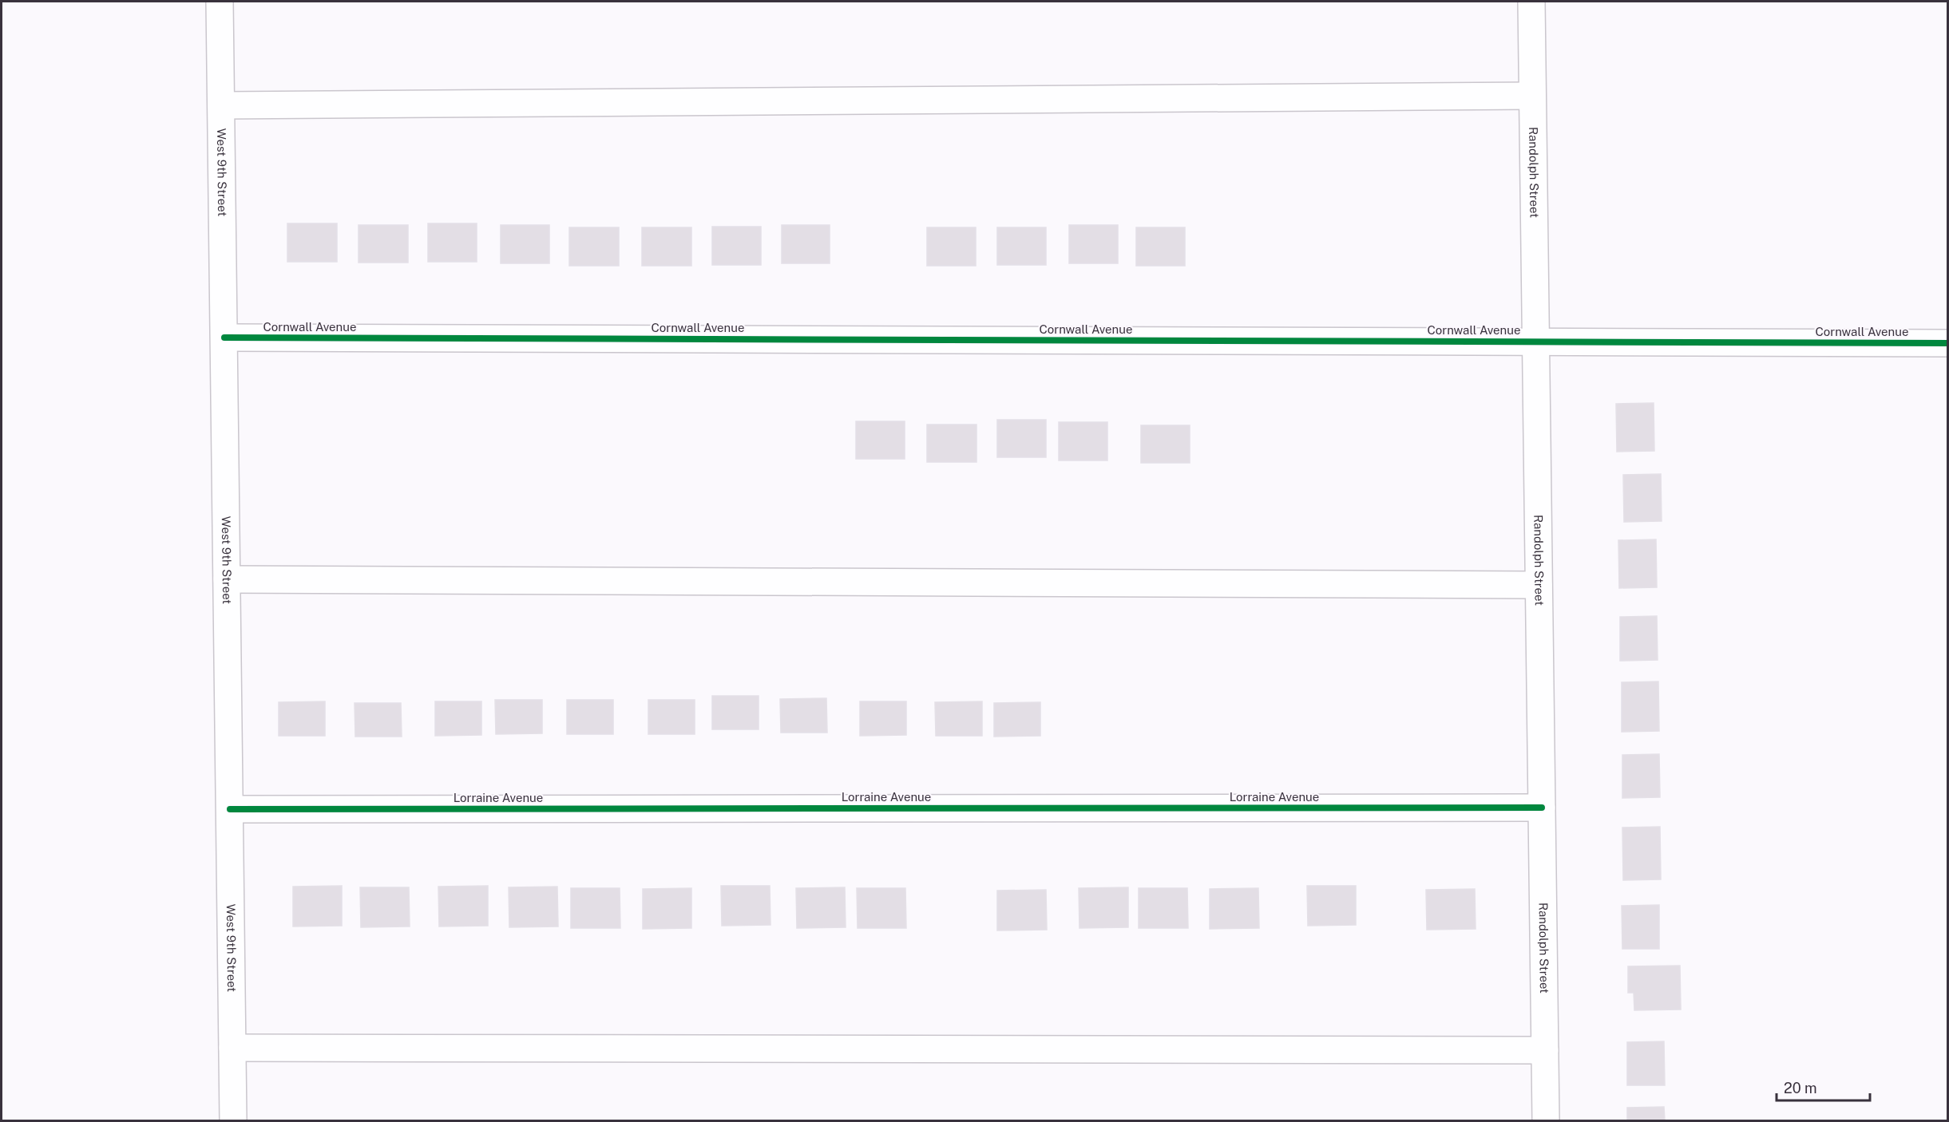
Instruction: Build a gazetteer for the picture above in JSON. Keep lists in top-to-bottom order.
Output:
{
  "streets": {
    "street": [
      "West 9th Street",
      "Randolph Street",
      "Cornwall Avenue",
      "Lorraine Avenue"
    ]
  },
  "crossings": [
    ["West 9th Street", "Cornwall Avenue"],
    ["West 9th Street", "Lorraine Avenue"],
    ["Randolph Street", "Cornwall Avenue"],
    ["Randolph Street", "Lorraine Avenue"]
  ],
  "scale_bar": "20 m"
}
